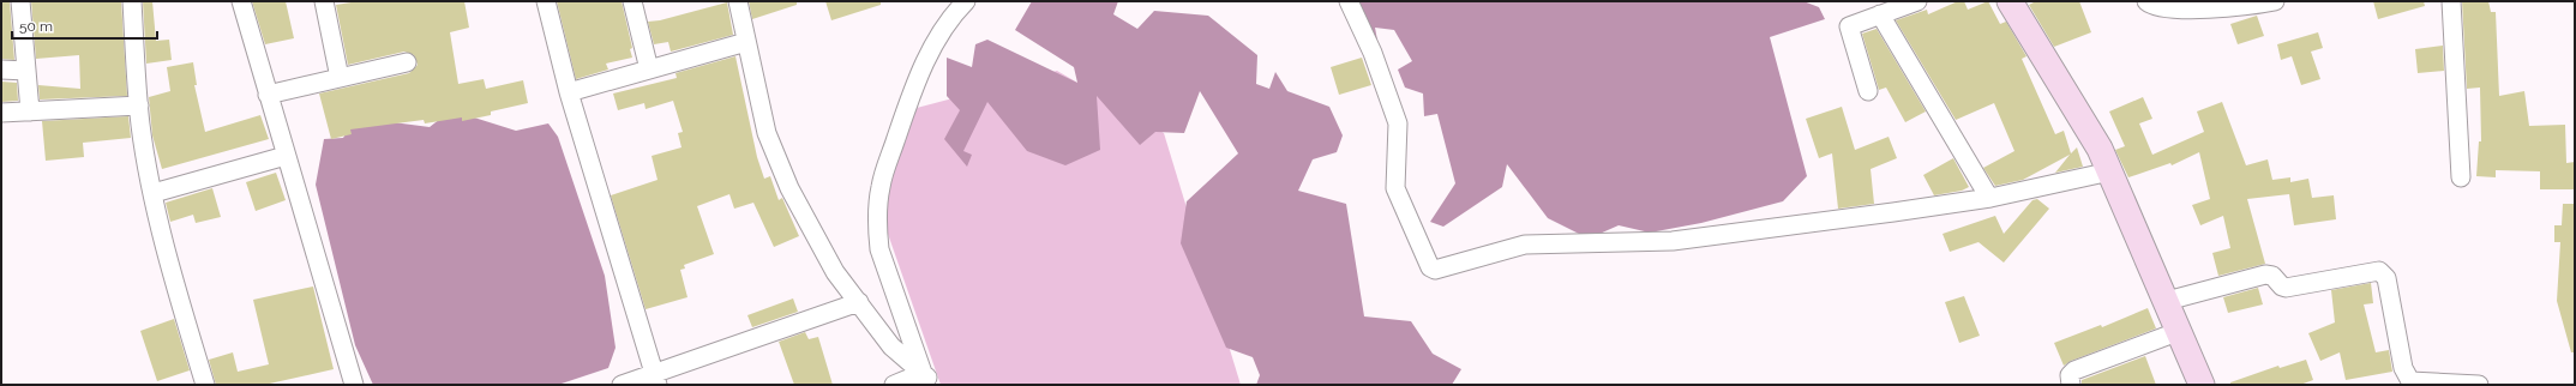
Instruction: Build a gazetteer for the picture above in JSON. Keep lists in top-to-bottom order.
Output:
{
  "scale_bar": "50 m"
}
